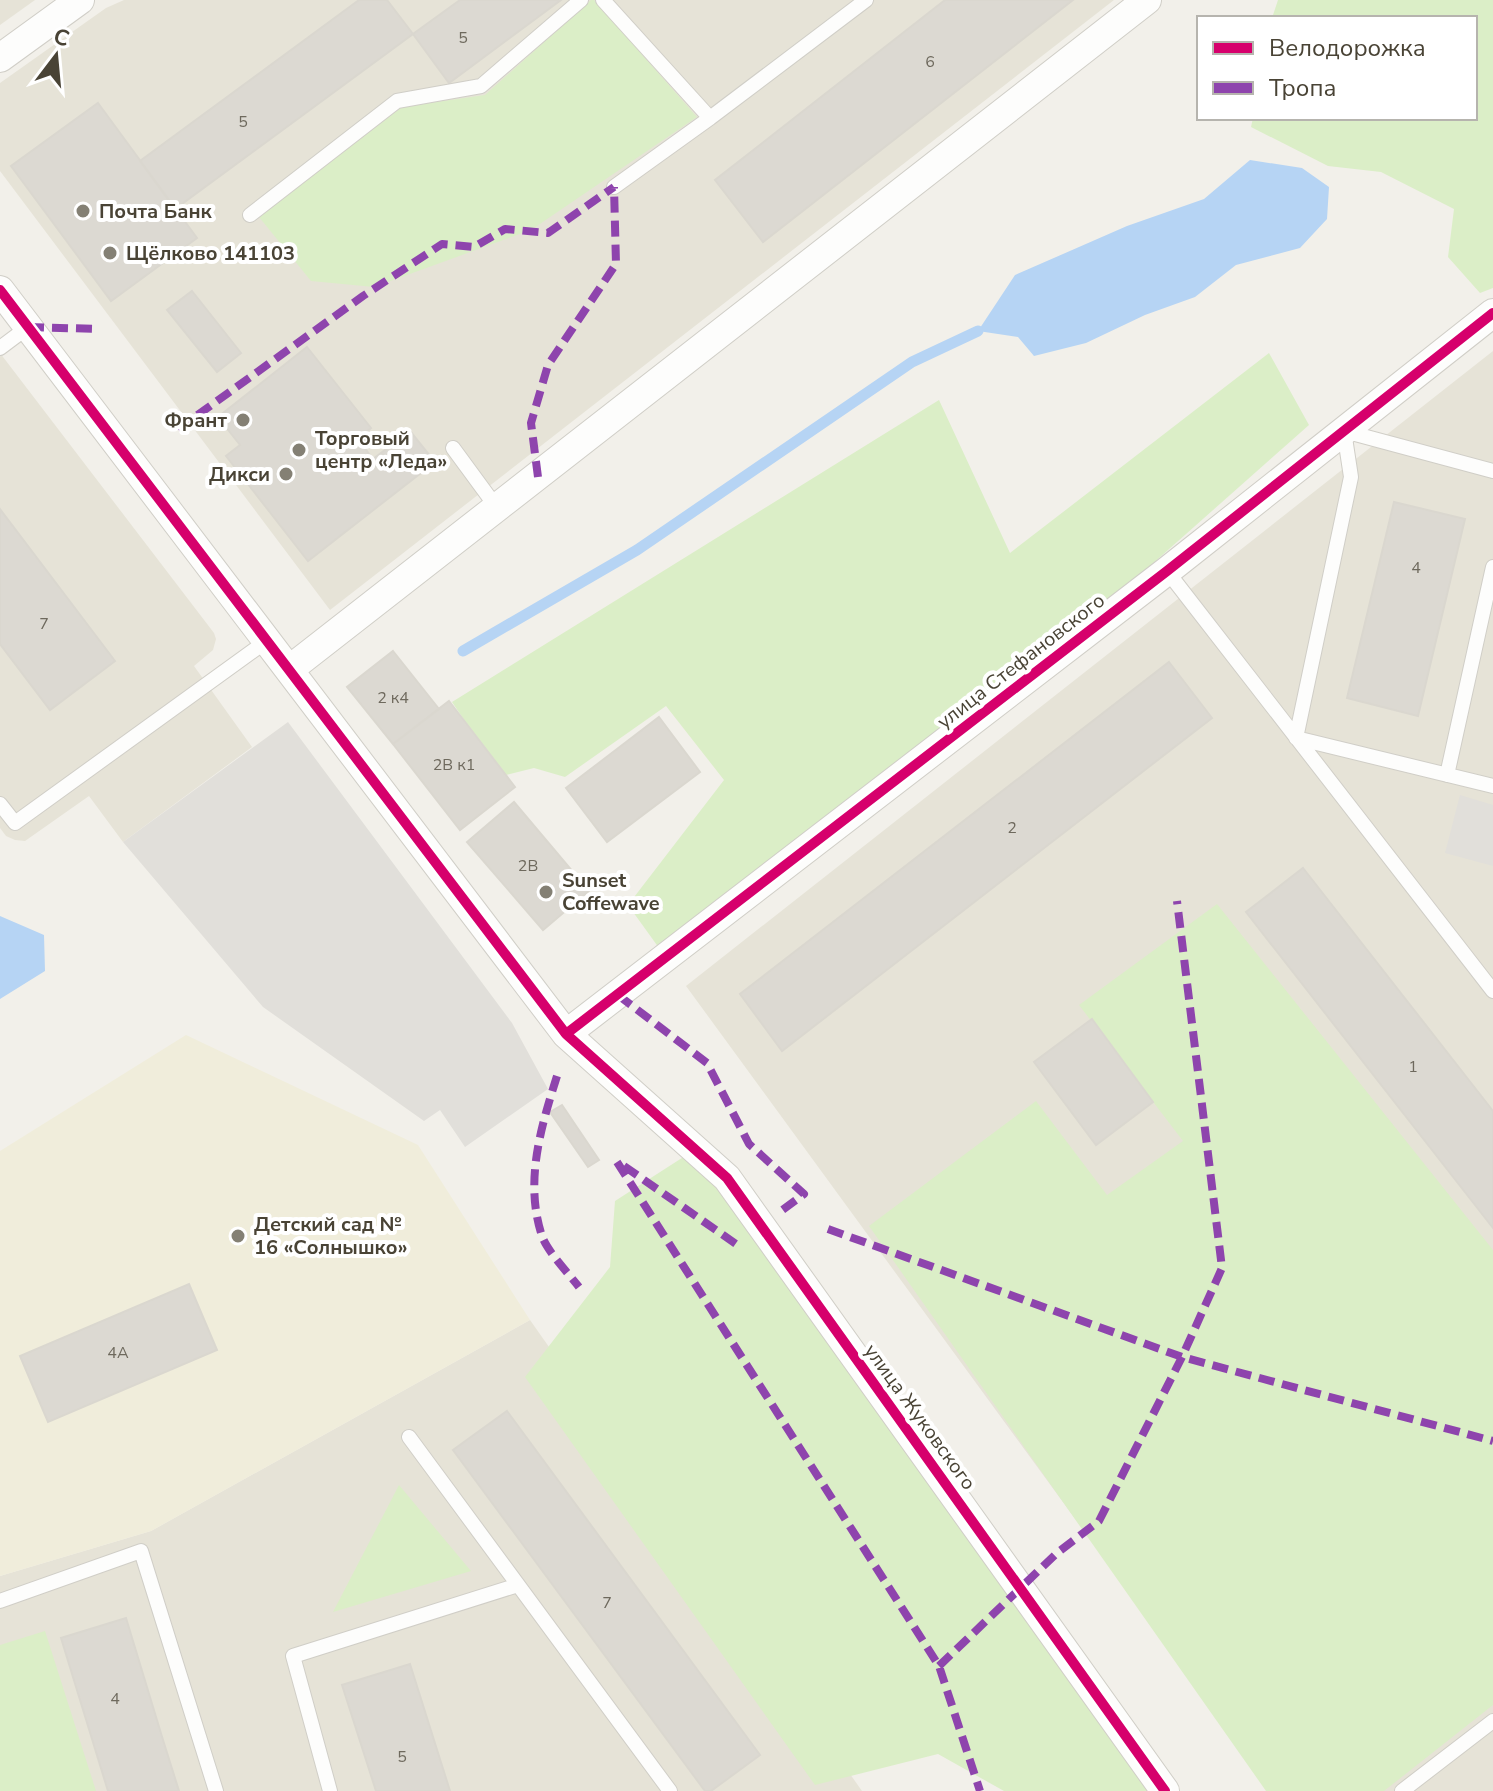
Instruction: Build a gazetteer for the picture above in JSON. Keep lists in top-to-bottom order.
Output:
{
  "streets": {
    "street": ["улица Стефановского", "улица Жуковского"]
  },
  "crossings": [
    ["улица Стефановского", "улица Жуковского"]
  ],
  "places": [
    "Почта Банк",
    "Щёлково 141103",
    "Франт",
    "Торговый центр «Леда»",
    "Дикси",
    "Sunset Coffewave",
    "Детский сад № 16 «Солнышко»"
  ],
  "house_numbers": [
    "5",
    "6",
    "5",
    "4",
    "7",
    "2 к4",
    "2В к1",
    "2",
    "2В",
    "1",
    "4А",
    "7",
    "4",
    "5"
  ],
  "legend": ["Велодорожка", "Тропа"],
  "north": "top"
}
